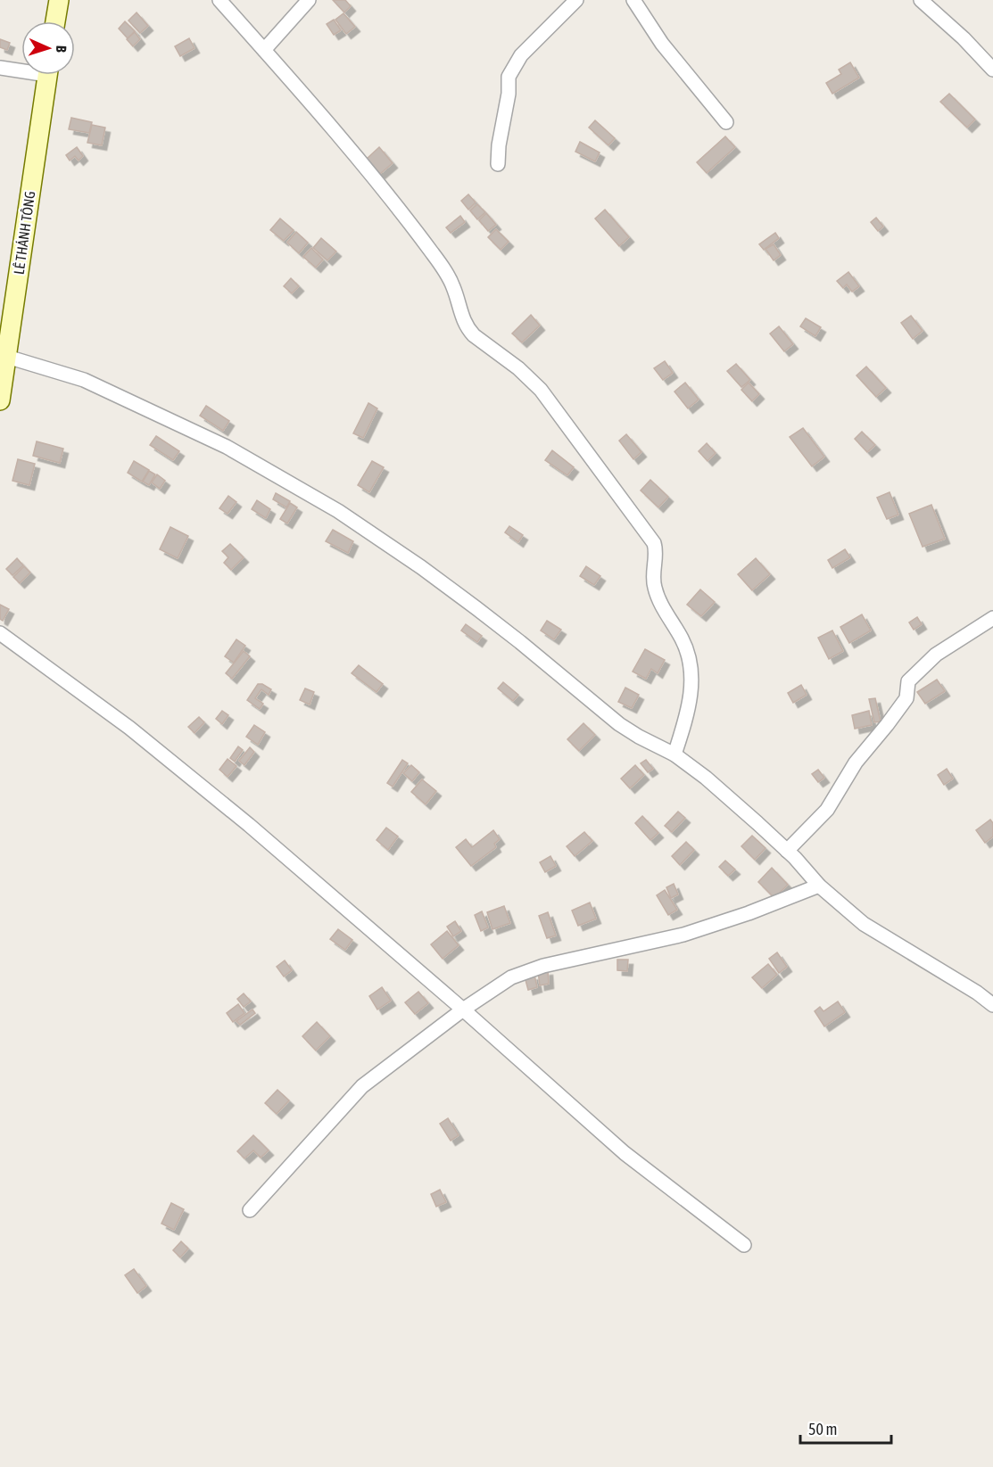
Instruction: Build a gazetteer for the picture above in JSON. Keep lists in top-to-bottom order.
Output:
{
  "streets": {
    "street": ["LÊ THÁNH TÔNG"]
  },
  "scale_bar": "50 m",
  "north": "right"
}
